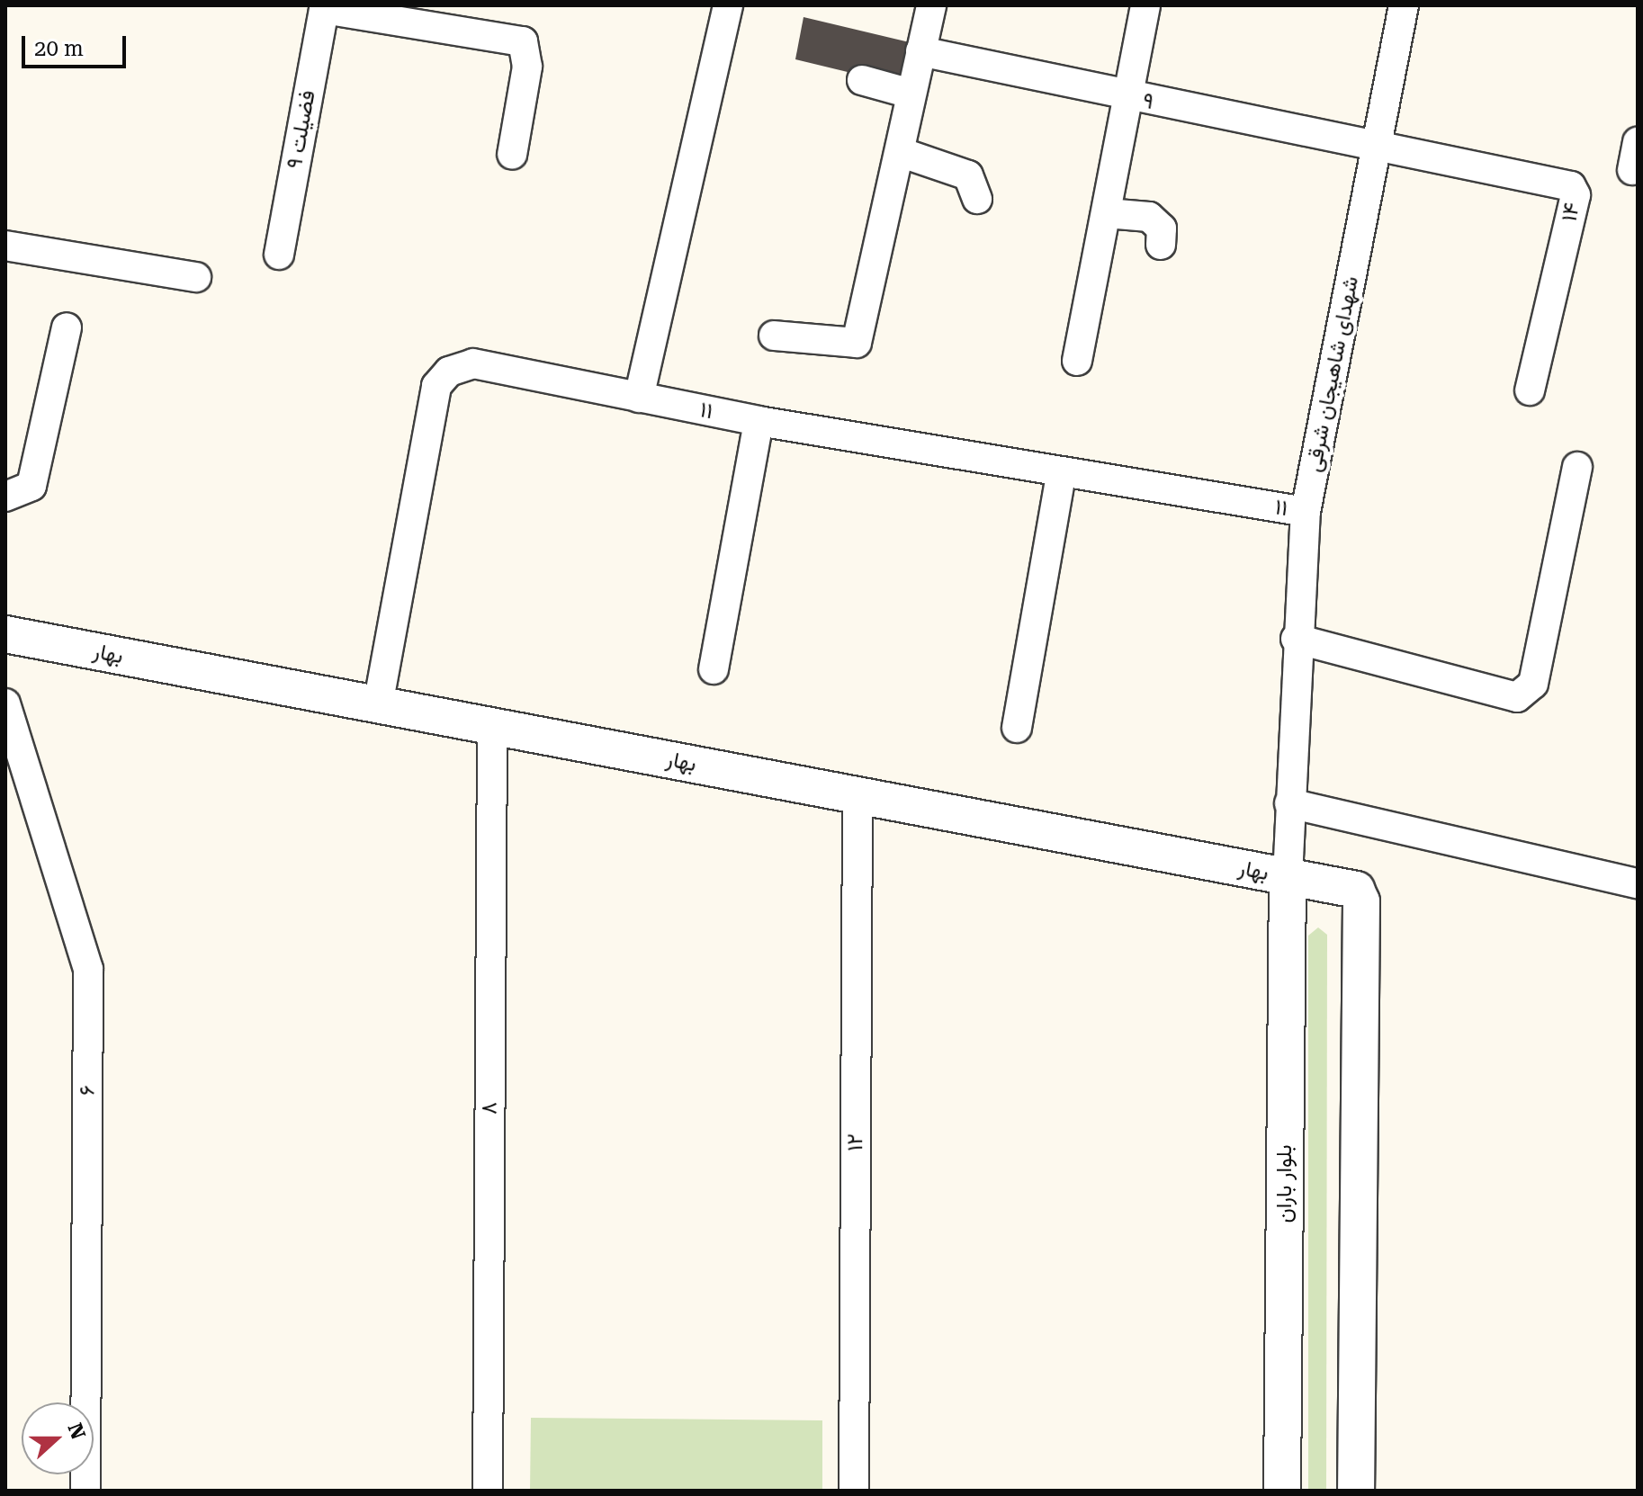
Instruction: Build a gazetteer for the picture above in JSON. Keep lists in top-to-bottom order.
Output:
{
  "streets": {
    "street": [
      "۹",
      "فضیلت ۹",
      "۱۴",
      "شهدای شاهیجان شرقی",
      "۱۱",
      "بهار",
      "۶",
      "۸",
      "۱۲",
      "بلوار باران"
    ]
  },
  "crossings": [
    ["۹", "۱۴"],
    ["۹", "شهدای شاهیجان شرقی"],
    ["۱۴", "شهدای شاهیجان شرقی"],
    ["شهدای شاهیجان شرقی", "۱۱"],
    ["شهدای شاهیجان شرقی", "بهار"],
    ["شهدای شاهیجان شرقی", "بلوار باران"],
    ["۱۱", "بهار"],
    ["بهار", "۸"],
    ["بهار", "۱۲"],
    ["بهار", "بلوار باران"]
  ],
  "scale_bar": "20 m",
  "north": "right"
}
